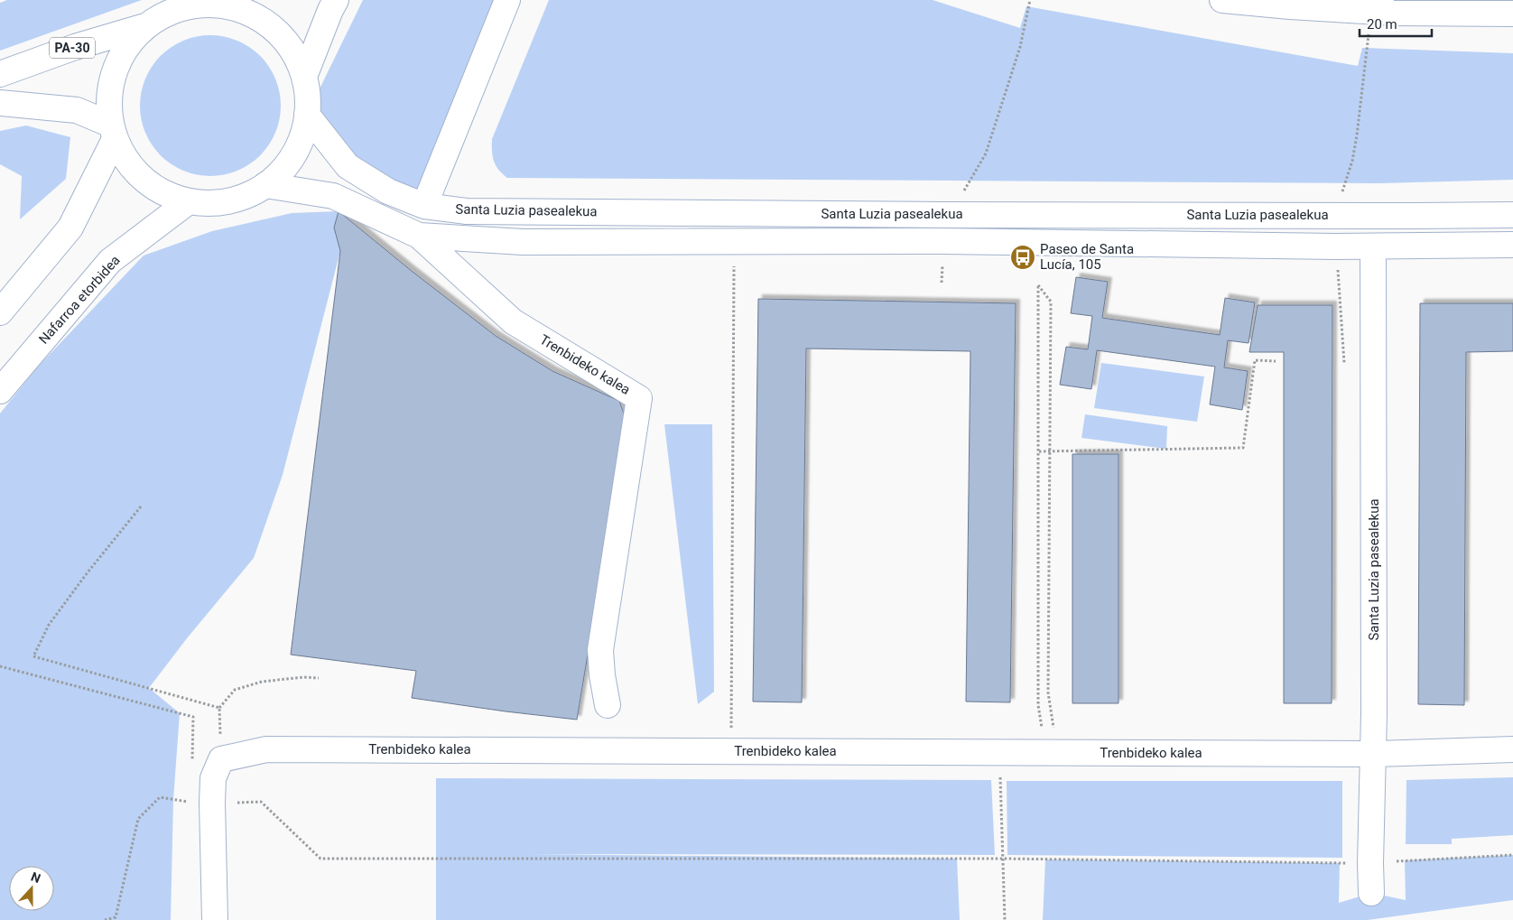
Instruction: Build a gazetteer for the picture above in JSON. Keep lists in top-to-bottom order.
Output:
{
  "streets": {
    "main road": [
      "PA-30",
      "Santa Luzia pasealekua",
      "Nafarroa etorbidea",
      "Trenbideko kalea"
    ]
  },
  "crossings": [
    ["PA-30", "Santa Luzia pasealekua"],
    ["PA-30", "Nafarroa etorbidea"],
    ["Santa Luzia pasealekua", "Trenbideko kalea"]
  ],
  "places": {
    "bus stop": ["Paseo de Santa Lucía, 105"]
  },
  "scale_bar": "20 m",
  "north": "top"
}
